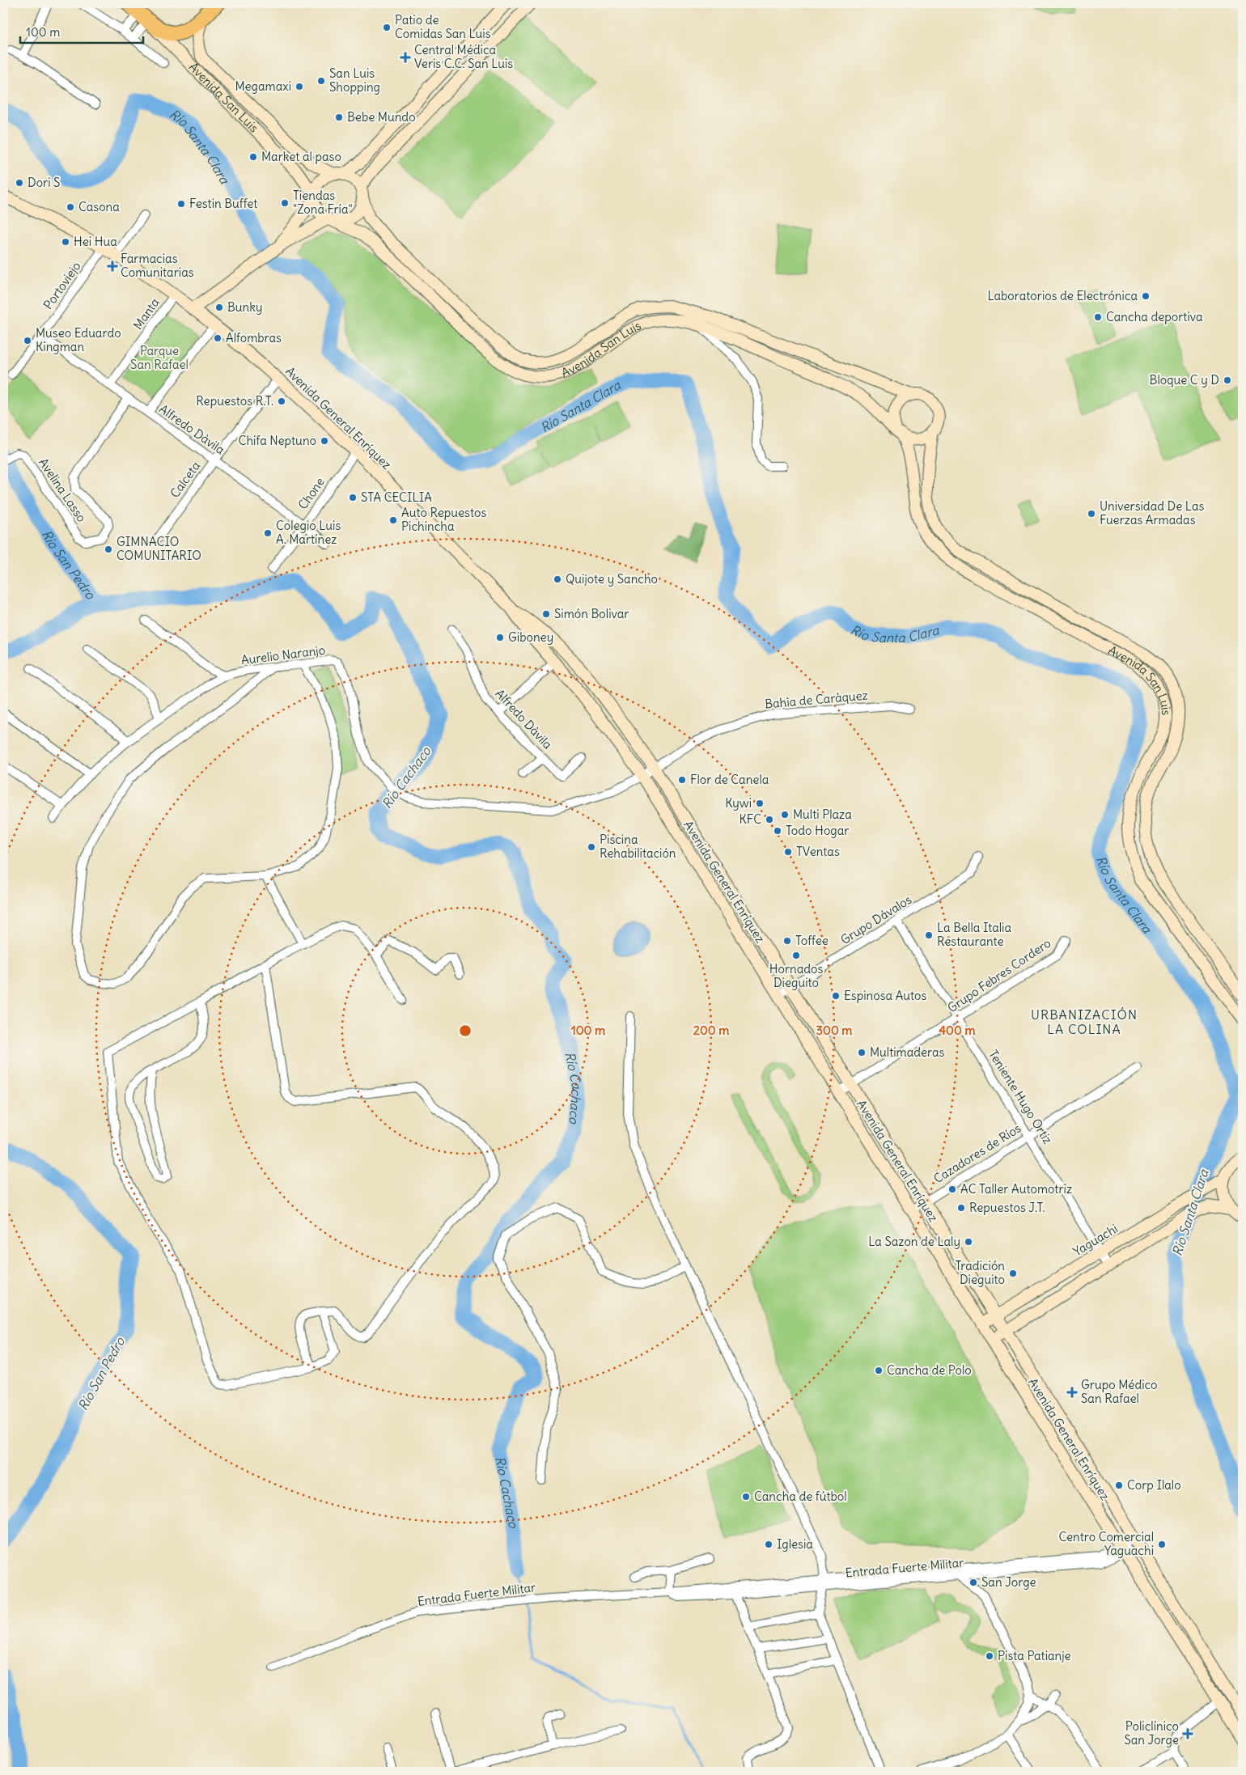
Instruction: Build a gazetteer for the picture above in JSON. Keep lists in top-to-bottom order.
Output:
{
  "streets": {
    "main road": ["Avenida San Luis", "Avenida General Enríquez", "Yaguachi"],
    "street": [
      "Portoviejo",
      "Manta",
      "Alfredo Dàvila",
      "Calceta",
      "Avelina Lasso",
      "Chone",
      "Aurelio Naranjo",
      "Bahìa de Caràquez",
      "Grupo Dávalos",
      "Grupo Febres Cordero",
      "Teniente Hugo Ortiz",
      "Cazadores de Ríos",
      "Entrada Fuerte Militar"
    ]
  },
  "crossings": [
    ["Portoviejo", "Avenida General Enríquez"],
    ["Portoviejo", "Alfredo Dàvila"],
    ["Manta", "Avenida General Enríquez"],
    ["Manta", "Alfredo Dàvila"],
    ["Avenida General Enríquez", "Calceta"],
    ["Avenida General Enríquez", "Chone"],
    ["Avenida General Enríquez", "Aurelio Naranjo"],
    ["Avenida General Enríquez", "Bahìa de Caràquez"],
    ["Avenida General Enríquez", "Grupo Dávalos"],
    ["Avenida General Enríquez", "Grupo Febres Cordero"],
    ["Avenida General Enríquez", "Cazadores de Ríos"],
    ["Avenida General Enríquez", "Yaguachi"],
    ["Avenida General Enríquez", "Entrada Fuerte Militar"],
    ["Alfredo Dàvila", "Calceta"],
    ["Alfredo Dàvila", "Avelina Lasso"],
    ["Alfredo Dàvila", "Chone"],
    ["Aurelio Naranjo", "Bahìa de Caràquez"],
    ["Grupo Dávalos", "Teniente Hugo Ortiz"],
    ["Grupo Febres Cordero", "Teniente Hugo Ortiz"],
    ["Teniente Hugo Ortiz", "Cazadores de Ríos"],
    ["Teniente Hugo Ortiz", "Yaguachi"]
  ],
  "districts": ["URBANIZACIÓN LA COLINA"],
  "water": ["Río Santa Clara", "Río San Pedro", "Río Cachaco"],
  "parks": ["Parque San Rafael"],
  "places": {
    "other": [
      "Patio de Comidas San Luis",
      "San Luis Shopping",
      "Megamaxi",
      "Bebe Mundo",
      "Market al paso",
      "Dori S",
      "Tiendas \"Zona Fría\"",
      "Festin Buffet",
      "Casona",
      "Hei Hua",
      "Laboratorios de Electrónica",
      "Bunky",
      "Cancha deportiva",
      "Alfombras",
      "Museo Eduardo Kingman",
      "Bloque C y D",
      "Repuestos R.T.",
      "Chifa Neptuno",
      "STA CECILIA",
      "Universidad De Las Fuerzas Armadas",
      "Auto Repuestos Pichincha",
      "Colegio Luis A. Martínez",
      "GIMNACIO COMUNITARIO",
      "Quijote y Sancho",
      "Simón Bolivar",
      "Giboney",
      "Flor de Canela",
      "Kywi",
      "Multi Plaza",
      "KFC",
      "Todo Hogar",
      "Piscina Rehabilitación",
      "TVentas",
      "La Bella Italia Restaurante",
      "Toffee",
      "Hornados Dieguito",
      "Espinosa Autos",
      "Multimaderas",
      "AC Taller Automotriz",
      "Repuestos J.T.",
      "La Sazon de Laly",
      "Tradición Dieguito",
      "Cancha de Polo",
      "Corp Ilalo",
      "Cancha de fútbol",
      "Iglesia",
      "Centro Comercial Yaguachi",
      "San Jorge",
      "Pista Patianje"
    ],
    "health": [
      "Central Médica Veris C.C. San Luis",
      "Farmacias Comunitarias",
      "Grupo Médico San Rafael",
      "Policlínico San Jorge"
    ]
  },
  "scale_bar": "100 m",
  "rings": [
    "100 m",
    "200 m",
    "300 m",
    "400 m"
  ]
}
